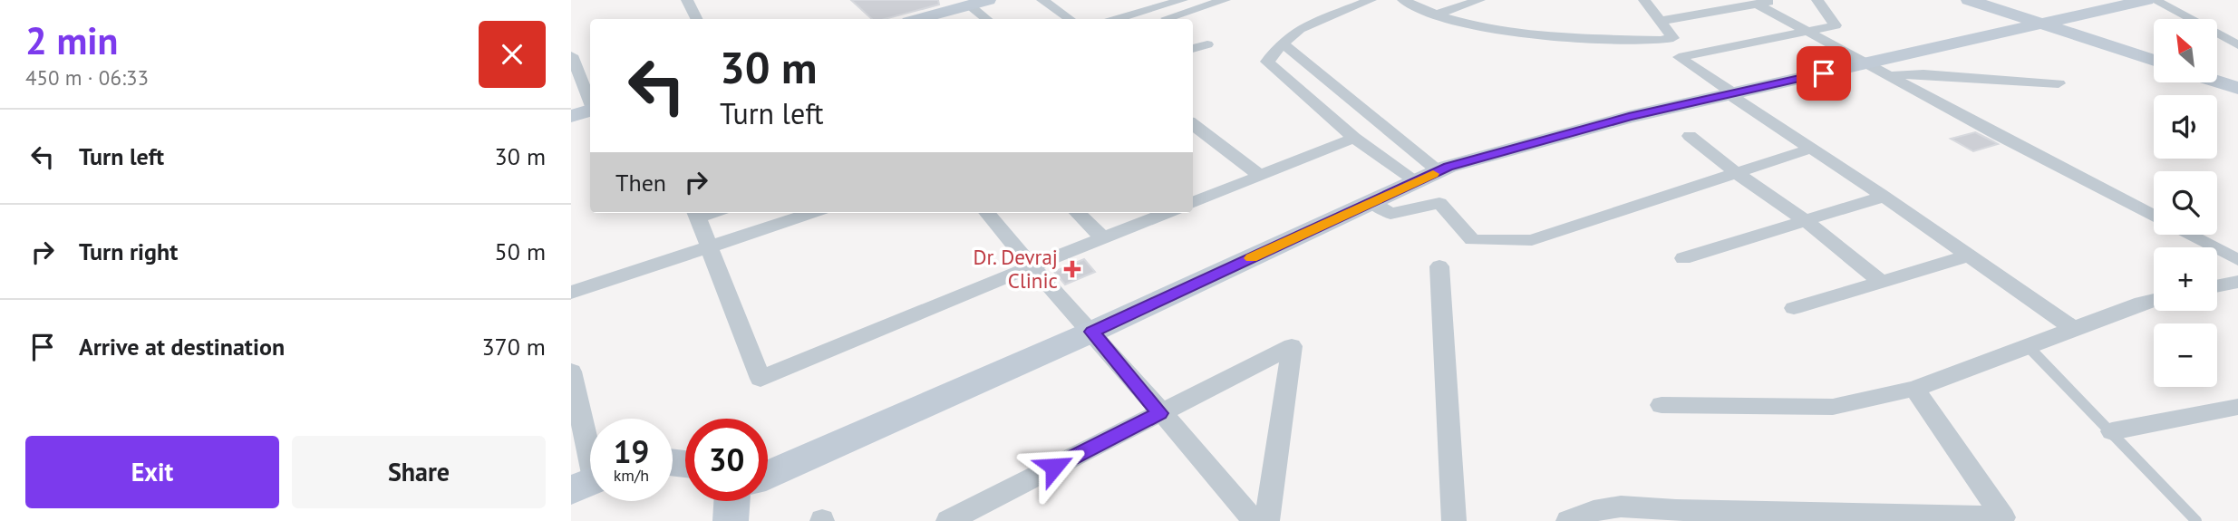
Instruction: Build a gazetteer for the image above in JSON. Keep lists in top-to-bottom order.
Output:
{
  "places": {
    "health": ["Dr. Devraj Clinic"]
  },
  "north": "top left",
  "page": {
    "heading": ["2 min", "450 m · 06:33"],
    "map_buttons": ["+", "−"],
    "turn": ["30 m", "Turn left"],
    "list": [
      {
        "name": "Turn left",
        "value": "30 m"
      },
      {
        "name": "Turn right",
        "value": "50 m"
      },
      {
        "name": "Arrive at destination",
        "value": "370 m"
      }
    ],
    "then": "Then",
    "speed": "19 km/h",
    "limit": "30",
    "buttons": ["Exit", "Share"]
  }
}
